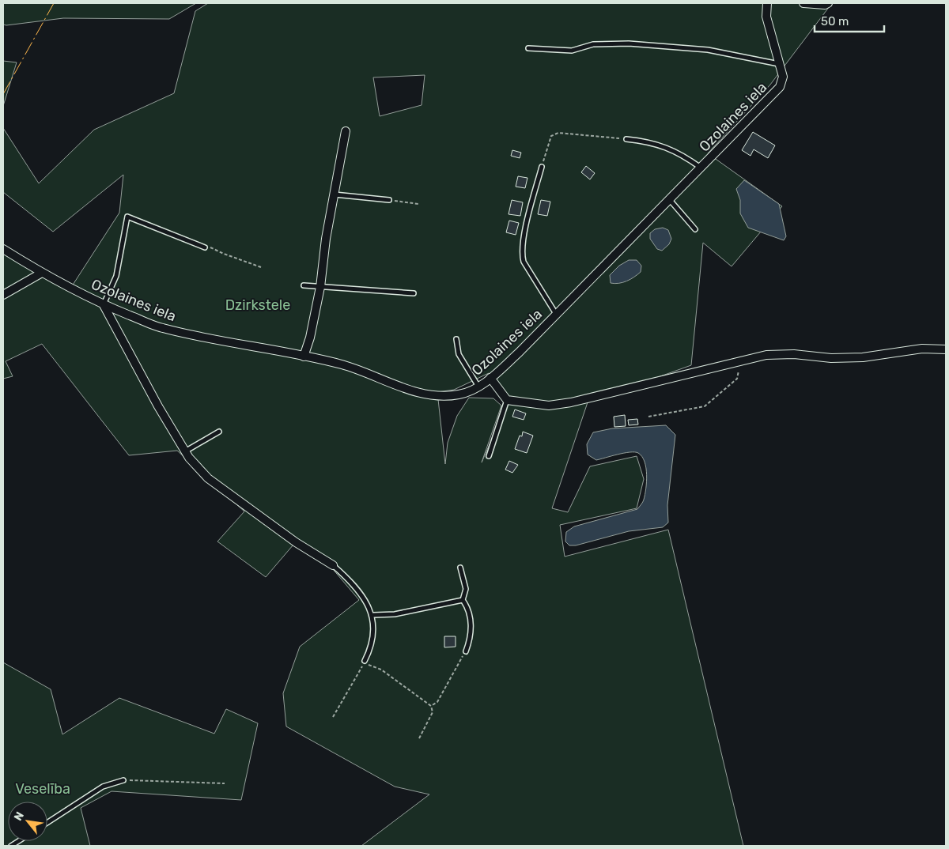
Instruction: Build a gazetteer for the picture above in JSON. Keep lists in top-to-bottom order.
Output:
{
  "streets": {
    "street": ["Ozolaines iela"]
  },
  "parks": ["Dzirkstele", "Veselība"],
  "scale_bar": "50 m",
  "north": "top left"
}
